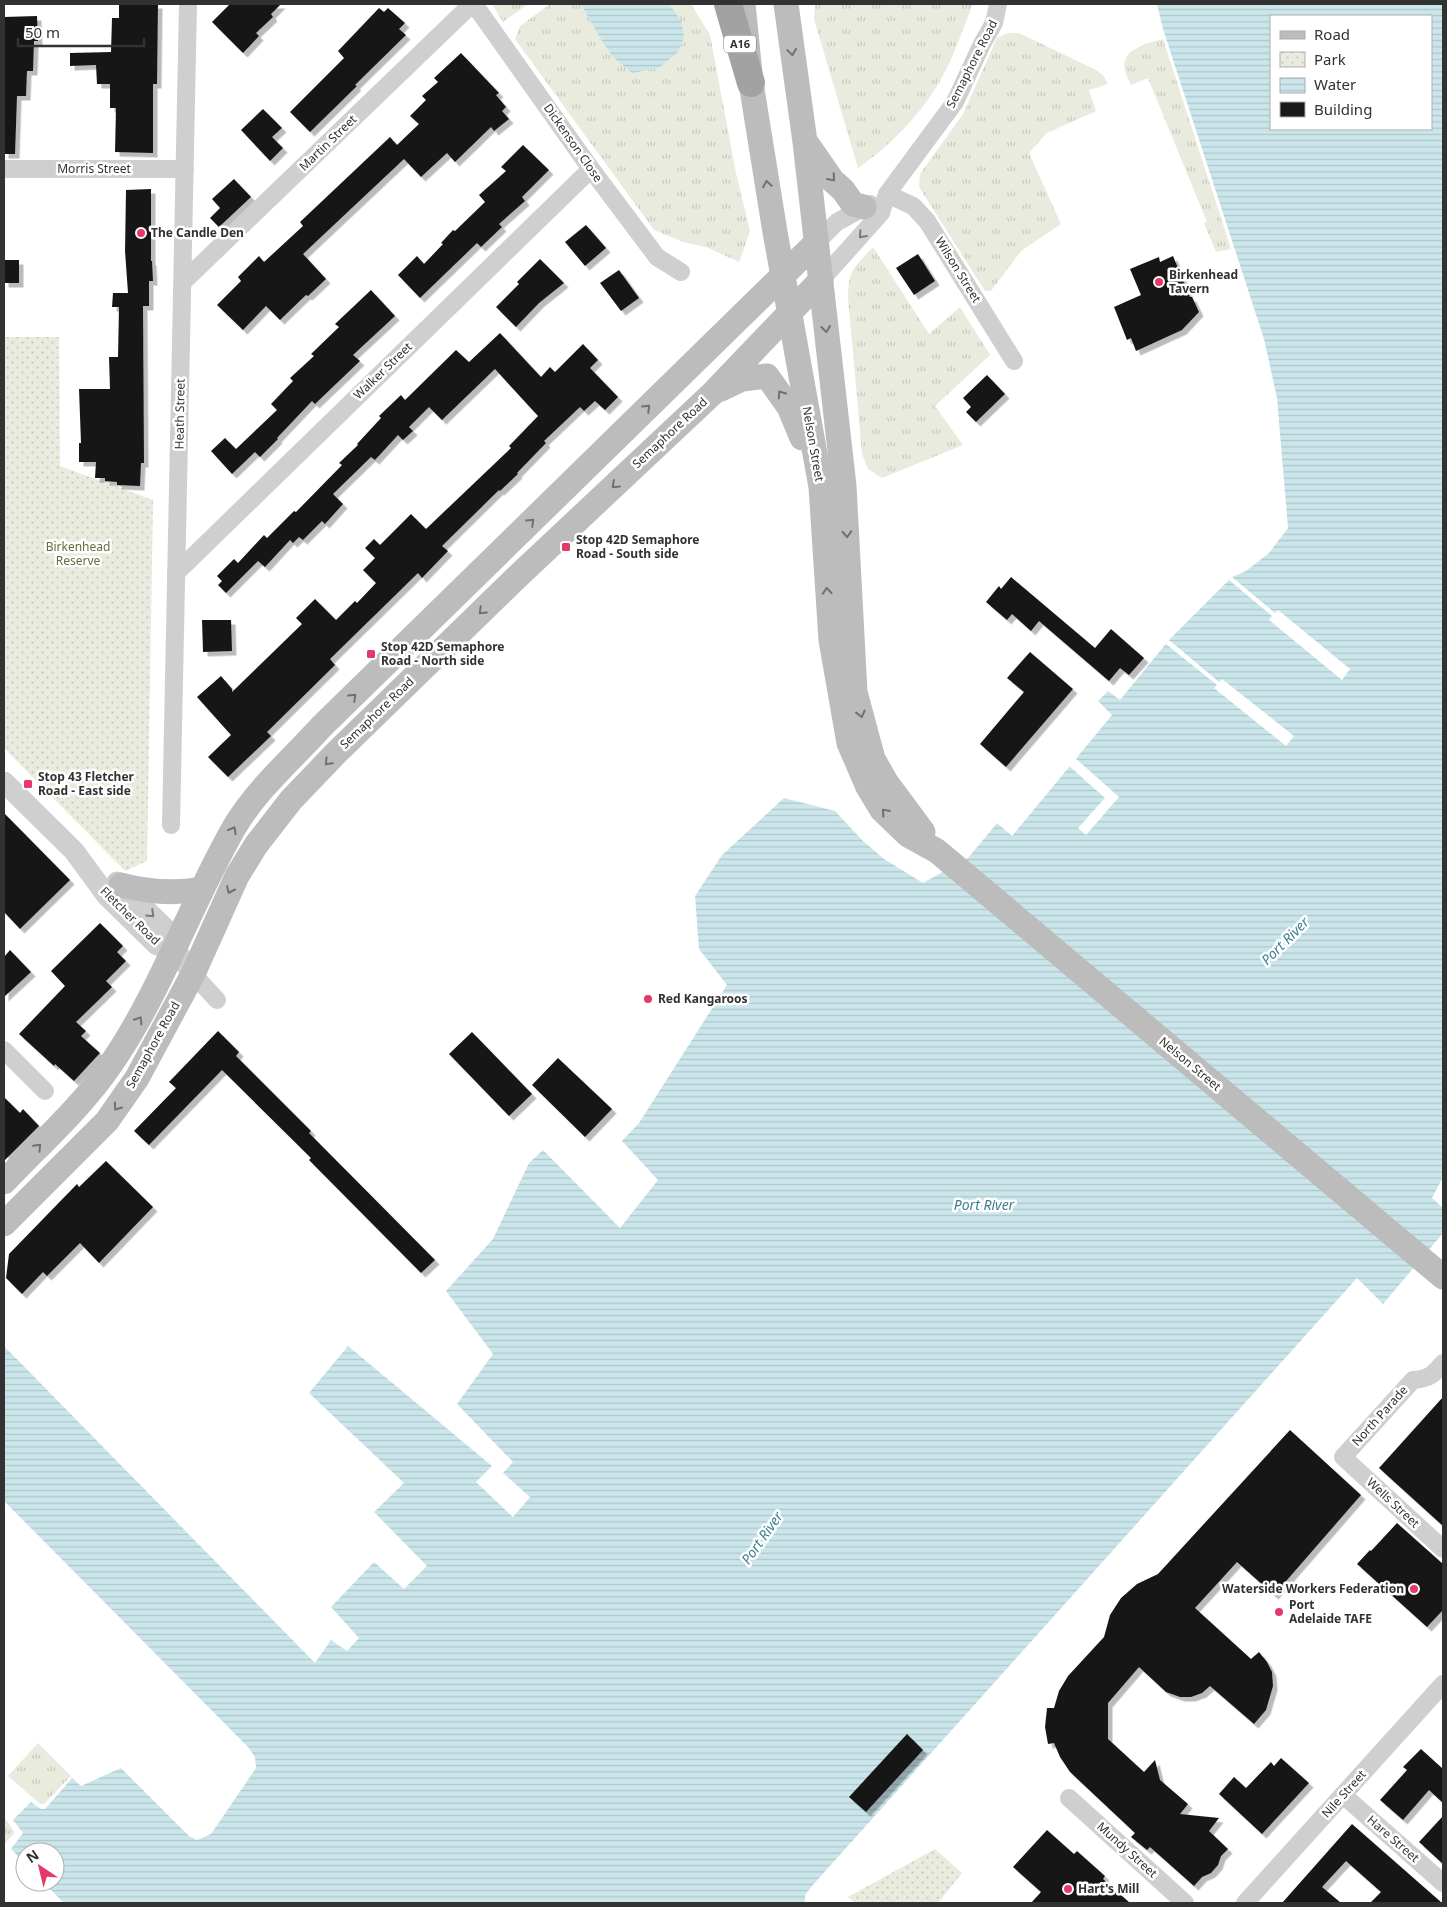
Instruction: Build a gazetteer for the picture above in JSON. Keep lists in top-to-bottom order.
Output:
{
  "streets": {
    "highway": ["A16"],
    "main road": ["Semaphore Road", "Nelson Street"],
    "street": [
      "Martin Street",
      "Dickenson Close",
      "Morris Street",
      "Wilson Street",
      "Walker Street",
      "Heath Street",
      "Fletcher Road",
      "North Parade",
      "Wells Street",
      "Nile Street",
      "Hare Street",
      "Mundy Street"
    ]
  },
  "crossings": [
    ["A16", "Nelson Street"],
    ["Semaphore Road", "Wilson Street"],
    ["Semaphore Road", "Nelson Street"],
    ["Semaphore Road", "Fletcher Road"],
    ["Martin Street", "Dickenson Close"],
    ["Martin Street", "Heath Street"],
    ["Dickenson Close", "Walker Street"],
    ["Morris Street", "Heath Street"],
    ["Walker Street", "Heath Street"],
    ["North Parade", "Wells Street"],
    ["Nile Street", "Hare Street"]
  ],
  "water": ["Port River"],
  "parks": ["Birkenhead Reserve"],
  "places": {
    "other": [
      "The Candle Den",
      "Birkenhead Tavern",
      "Red Kangaroos",
      "Waterside Workers Federation",
      "Port Adelaide TAFE",
      "Hart's Mill"
    ],
    "transit": ["Stop 42D Semaphore Road - South side", "Stop 42D Semaphore Road - North side", "Stop 43 Fletcher Road - East side"]
  },
  "legend": [
    "Road",
    "Park",
    "Water",
    "Building"
  ],
  "scale_bar": "50 m",
  "north": "top left"
}
